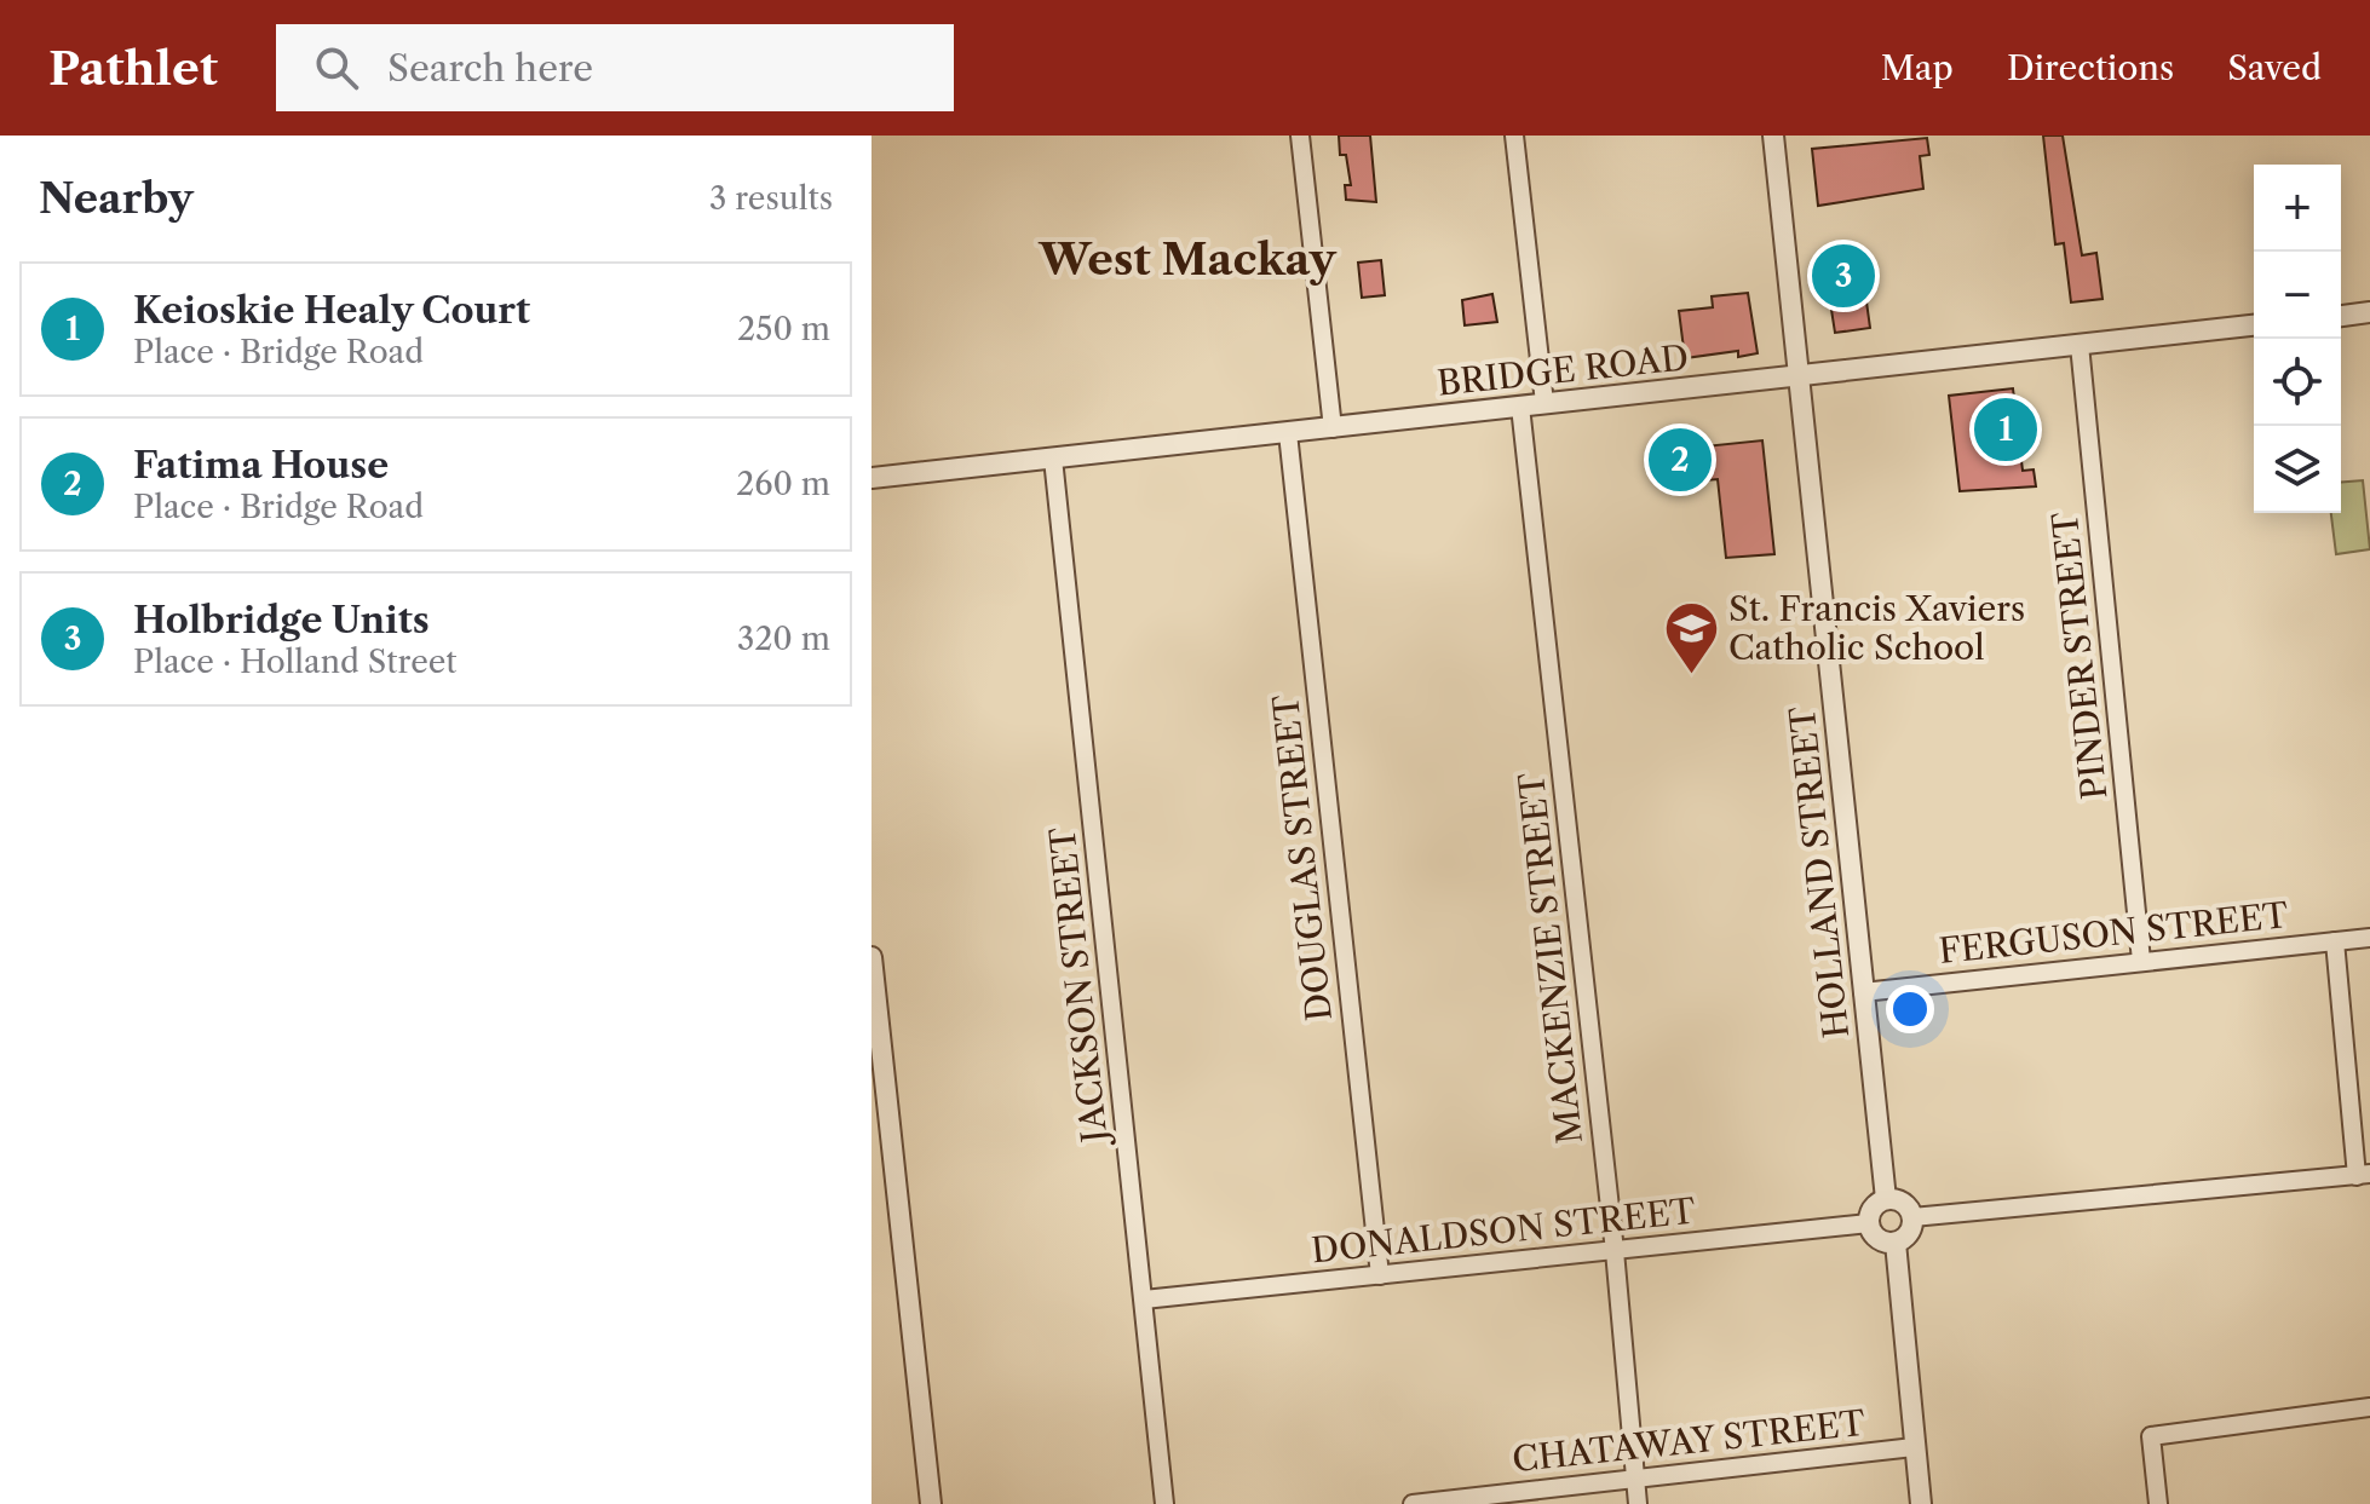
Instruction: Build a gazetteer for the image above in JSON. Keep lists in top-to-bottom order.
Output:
{
  "streets": {
    "street": [
      "BRIDGE ROAD",
      "PINDER STREET",
      "DOUGLAS STREET",
      "HOLLAND STREET",
      "FERGUSON STREET",
      "MACKENZIE STREET",
      "JACKSON STREET",
      "DONALDSON STREET",
      "CHATAWAY STREET"
    ]
  },
  "crossings": [
    ["BRIDGE ROAD", "PINDER STREET"],
    ["BRIDGE ROAD", "DOUGLAS STREET"],
    ["BRIDGE ROAD", "HOLLAND STREET"],
    ["BRIDGE ROAD", "MACKENZIE STREET"],
    ["BRIDGE ROAD", "JACKSON STREET"],
    ["PINDER STREET", "FERGUSON STREET"],
    ["DOUGLAS STREET", "DONALDSON STREET"],
    ["HOLLAND STREET", "FERGUSON STREET"],
    ["HOLLAND STREET", "DONALDSON STREET"],
    ["MACKENZIE STREET", "DONALDSON STREET"],
    ["MACKENZIE STREET", "CHATAWAY STREET"],
    ["JACKSON STREET", "DONALDSON STREET"]
  ],
  "districts": ["West Mackay"],
  "places": {
    "school or university": ["St. Francis Xaviers Catholic School"]
  },
  "page": {
    "header": "Pathlet",
    "search": "Search here",
    "nav": ["Map", "Directions", "Saved"],
    "heading": ["Nearby", "3 results"],
    "map_buttons": ["+", "−"],
    "pins": ["3", "1", "2"],
    "list": [
      {
        "mark": "1",
        "name": "Keioskie Healy Court",
        "note": "Place · Bridge Road",
        "value": "250 m"
      },
      {
        "mark": "2",
        "name": "Fatima House",
        "note": "Place · Bridge Road",
        "value": "260 m"
      },
      {
        "mark": "3",
        "name": "Holbridge Units",
        "note": "Place · Holland Street",
        "value": "320 m"
      }
    ]
  }
}
